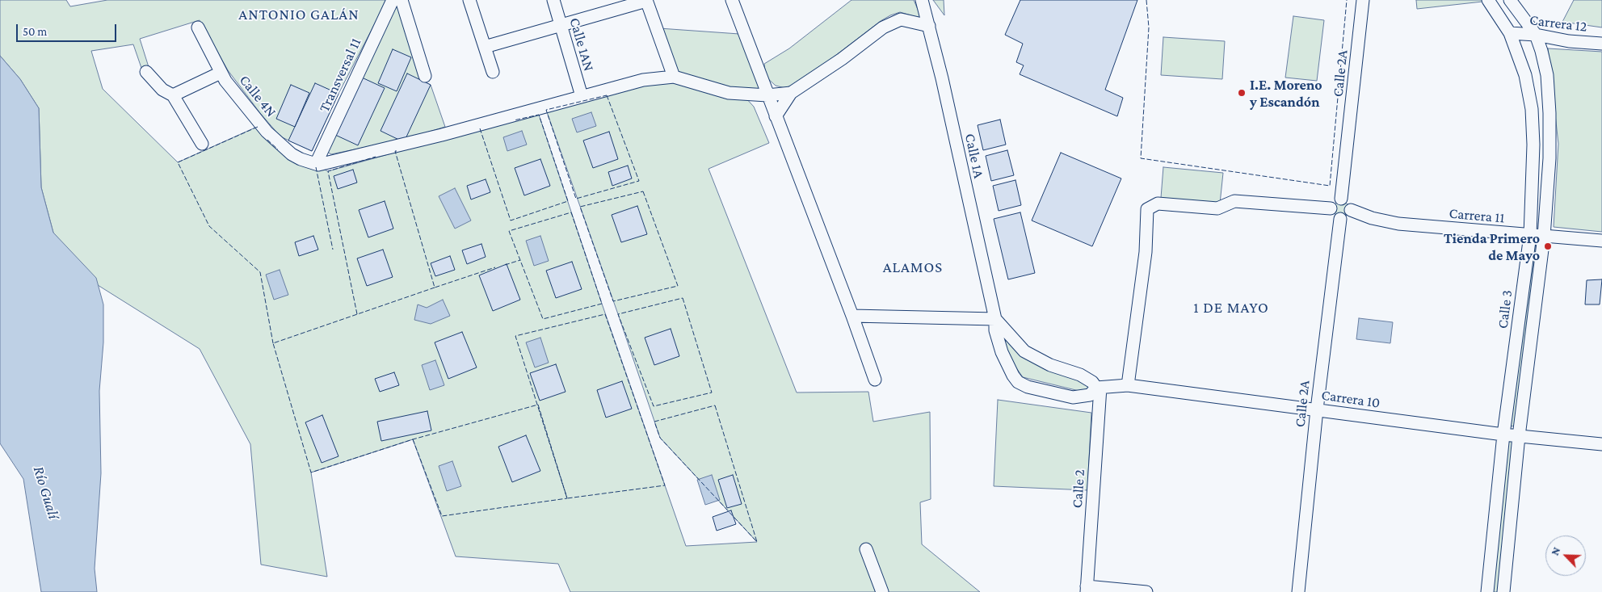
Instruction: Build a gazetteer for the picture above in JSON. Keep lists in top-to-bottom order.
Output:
{
  "streets": {
    "street": [
      "Carrera 12",
      "Calle 1AN",
      "Calle 2A",
      "Transversal 11",
      "Calle 4N",
      "Calle 1A",
      "Carrera 11",
      "Calle 3",
      "Carrera 10",
      "Calle 2"
    ]
  },
  "crossings": [
    ["Carrera 12", "Calle 3"],
    ["Calle 2A", "Carrera 11"],
    ["Calle 2A", "Carrera 10"],
    ["Transversal 11", "Calle 4N"],
    ["Calle 1A", "Carrera 10"],
    ["Carrera 11", "Calle 3"],
    ["Calle 3", "Carrera 10"],
    ["Carrera 10", "Calle 2"]
  ],
  "districts": ["ANTONIO GALÁN", "ALAMOS", "1 DE MAYO"],
  "water": ["Río Gualí"],
  "places": ["I.E. Moreno y Escandón", "Tienda Primero de Mayo"],
  "scale_bar": "50 m",
  "north": "top left"
}
